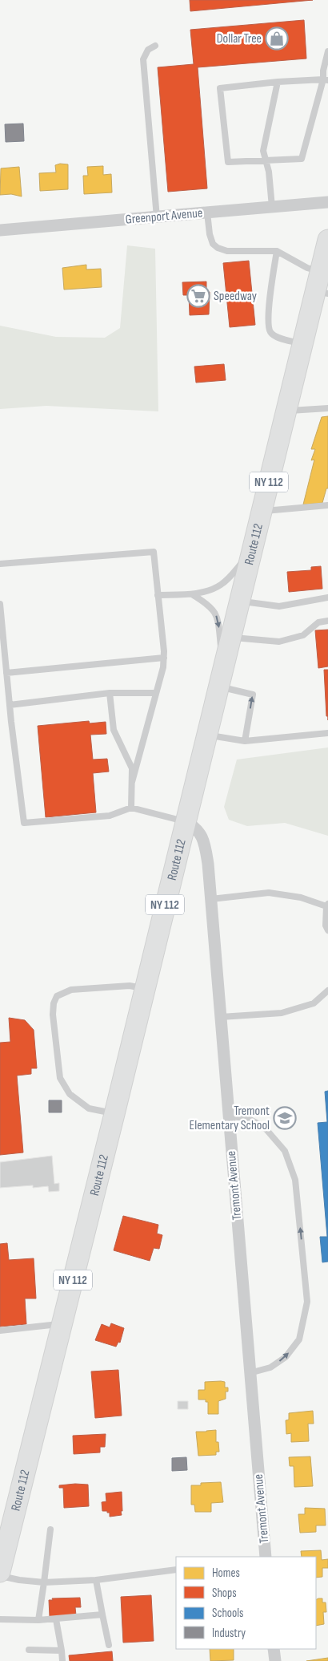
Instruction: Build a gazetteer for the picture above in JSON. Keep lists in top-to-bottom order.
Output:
{
  "streets": {
    "main road": ["NY 112", "Route 112"],
    "street": ["Greenport Avenue", "Tremont Avenue"]
  },
  "crossings": [
    ["Route 112", "Tremont Avenue"]
  ],
  "places": {
    "shop": ["Dollar Tree"],
    "supermarket": ["Speedway"],
    "school or university": ["Tremont Elementary School"]
  },
  "legend": [
    "Homes",
    "Shops",
    "Schools",
    "Industry"
  ]
}
